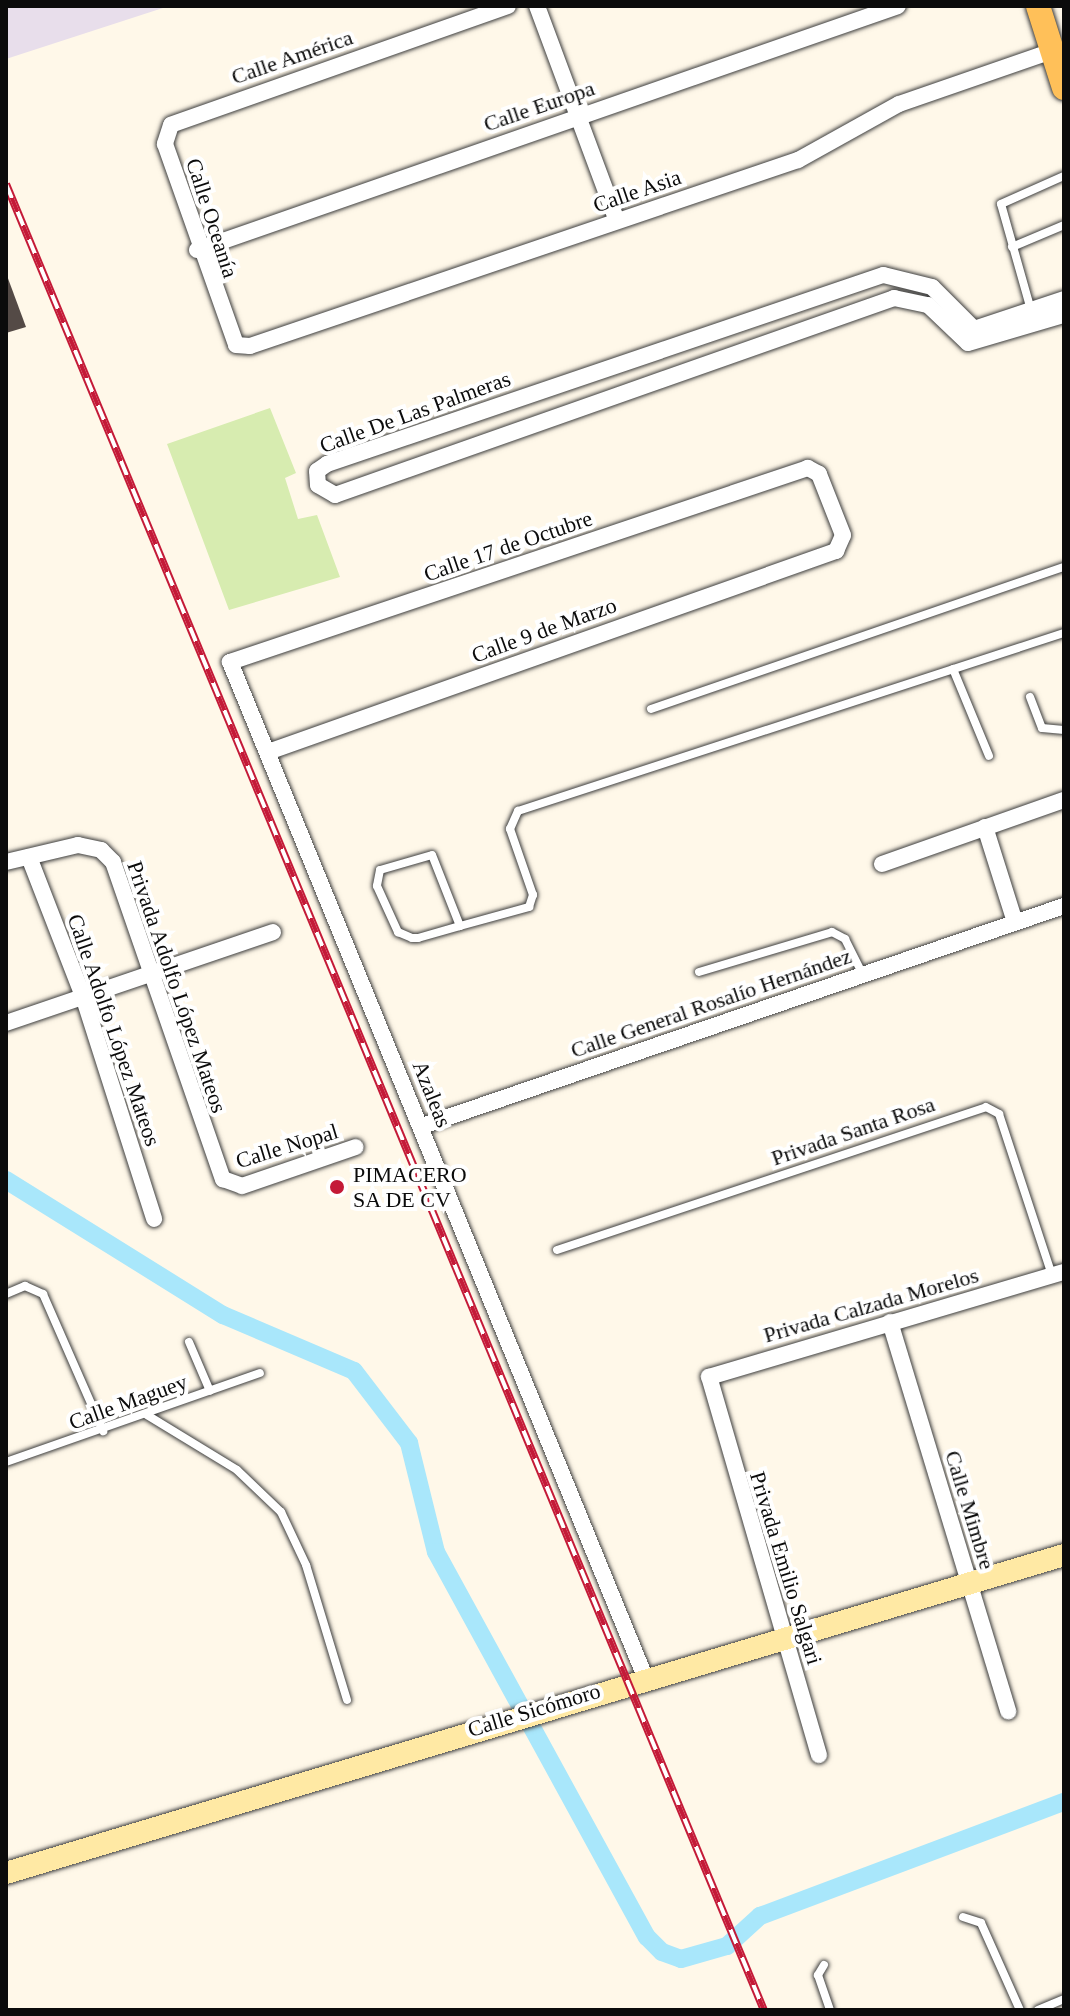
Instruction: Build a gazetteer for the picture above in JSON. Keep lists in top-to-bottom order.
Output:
{
  "streets": {
    "street": [
      "Calle América",
      "Calle Europa",
      "Calle Asia",
      "Calle Oceanía",
      "Calle De Las Palmeras",
      "Calle 17 de Octubre",
      "Calle 9 de Marzo",
      "Privada Adolfo López Mateos",
      "Calle General Rosalío Hernández",
      "Calle Adolfo López Mateos",
      "Azaleas",
      "Calle Nopal",
      "Privada Calzada Morelos",
      "Calle Mimbre",
      "Privada Emilio Salgari",
      "Calle Sicómoro"
    ],
    "lane": ["Privada Santa Rosa", "Calle Maguey"]
  },
  "crossings": [
    ["Calle América", "Calle Oceanía"],
    ["Calle Europa", "Calle Oceanía"],
    ["Calle Asia", "Calle Oceanía"],
    ["Calle 17 de Octubre", "Calle 9 de Marzo"],
    ["Calle 17 de Octubre", "Azaleas"],
    ["Calle 9 de Marzo", "Azaleas"],
    ["Privada Adolfo López Mateos", "Calle Adolfo López Mateos"],
    ["Privada Adolfo López Mateos", "Calle Nopal"],
    ["Calle General Rosalío Hernández", "Azaleas"],
    ["Azaleas", "Calle Sicómoro"],
    ["Privada Santa Rosa", "Privada Calzada Morelos"],
    ["Privada Calzada Morelos", "Calle Mimbre"],
    ["Privada Calzada Morelos", "Privada Emilio Salgari"],
    ["Calle Mimbre", "Calle Sicómoro"],
    ["Privada Emilio Salgari", "Calle Sicómoro"]
  ],
  "places": ["PIMACERO SA DE CV"]
}
